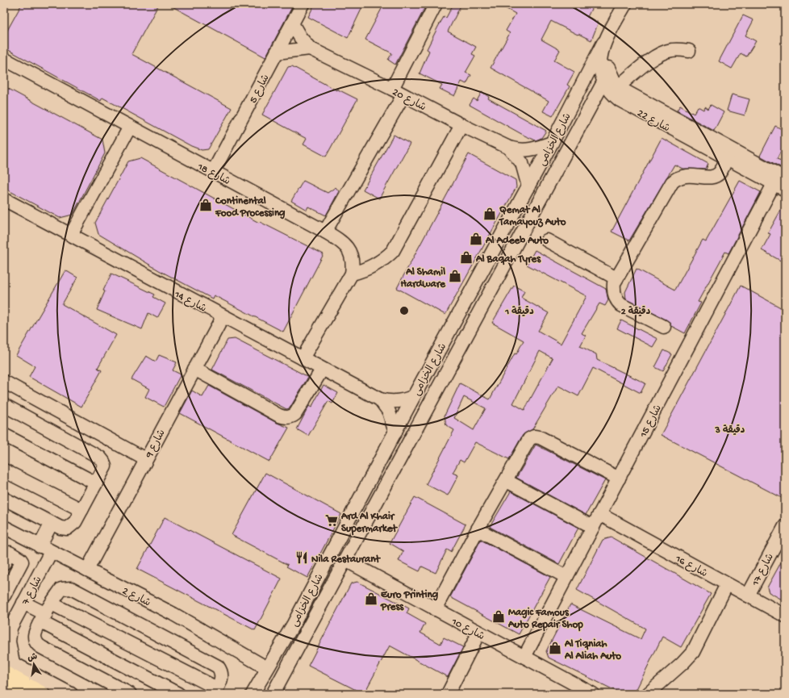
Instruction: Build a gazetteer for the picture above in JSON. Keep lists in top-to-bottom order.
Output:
{
  "streets": {
    "street": [
      "شارع 5",
      "شارع 20",
      "شارع 22",
      "شارع الخزامى",
      "شارع 18",
      "شارع 14",
      "شارع 15",
      "شارع 9",
      "شارع 16",
      "شارع 17",
      "شارع 7",
      "شارع 2",
      "شارع 10"
    ]
  },
  "crossings": [
    ["شارع 5", "شارع 20"],
    ["شارع 5", "شارع 18"],
    ["شارع 20", "شارع الخزامى"],
    ["شارع 22", "شارع الخزامى"],
    ["شارع 22", "شارع 15"],
    ["شارع الخزامى", "شارع 14"],
    ["شارع الخزامى", "شارع 2"],
    ["شارع الخزامى", "شارع 10"],
    ["شارع 14", "شارع 9"],
    ["شارع 15", "شارع 16"],
    ["شارع 15", "شارع 10"],
    ["شارع 9", "شارع 2"],
    ["شارع 16", "شارع 17"],
    ["شارع 7", "شارع 2"]
  ],
  "places": {
    "shop": [
      "Continental Food Processing",
      "Qemat Al Tamayouz Auto",
      "Al Adeeb Auto",
      "Al Baqah Tyres",
      "Al Shamil Hardware",
      "Euro Printing Press",
      "Magic Famous Auto Repair Shop",
      "Al Tiqniah Al Aliah Auto"
    ],
    "supermarket": ["Ard Al Khair Supermarket"],
    "restaurant": ["Nila Restaurant"]
  },
  "north": "top",
  "rings": ["1 دقيقة", "2 دقيقة", "3 دقيقة"]
}
